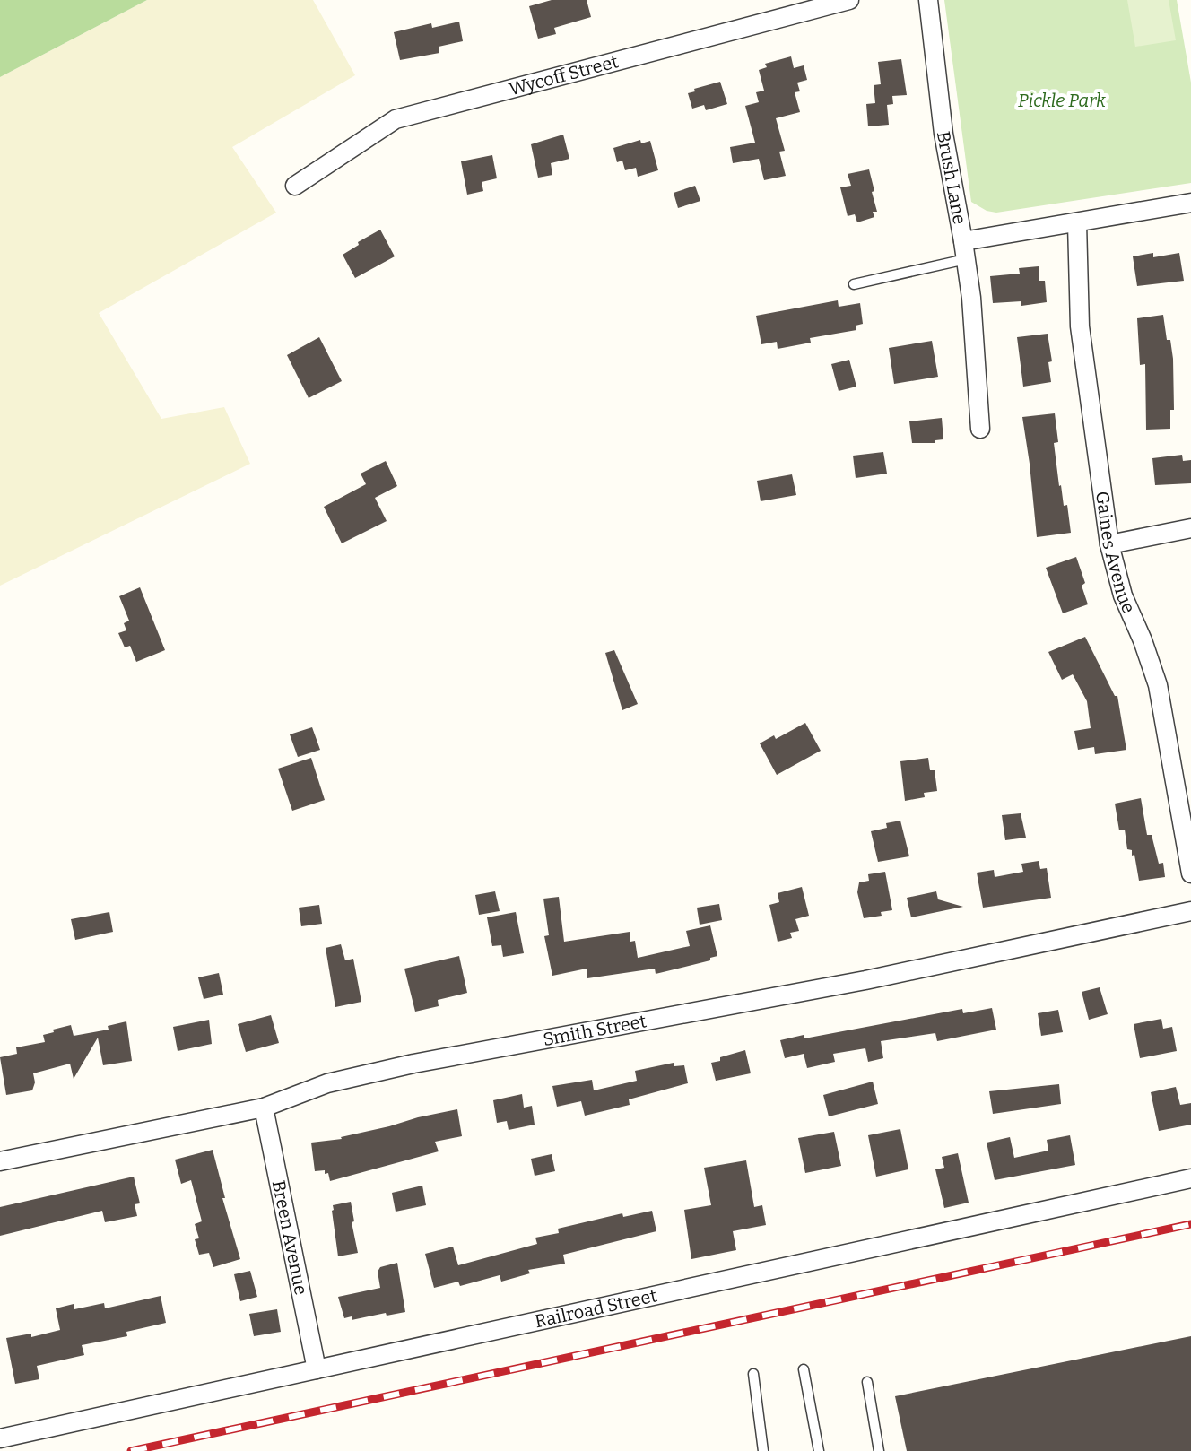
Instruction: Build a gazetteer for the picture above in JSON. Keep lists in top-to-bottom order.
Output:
{
  "streets": {
    "street": [
      "Wycoff Street",
      "Brush Lane",
      "Gaines Avenue",
      "Smith Street",
      "Breen Avenue",
      "Railroad Street"
    ]
  },
  "crossings": [
    ["Brush Lane", "Gaines Avenue"],
    ["Smith Street", "Breen Avenue"],
    ["Breen Avenue", "Railroad Street"]
  ],
  "parks": ["Pickle Park"]
}
